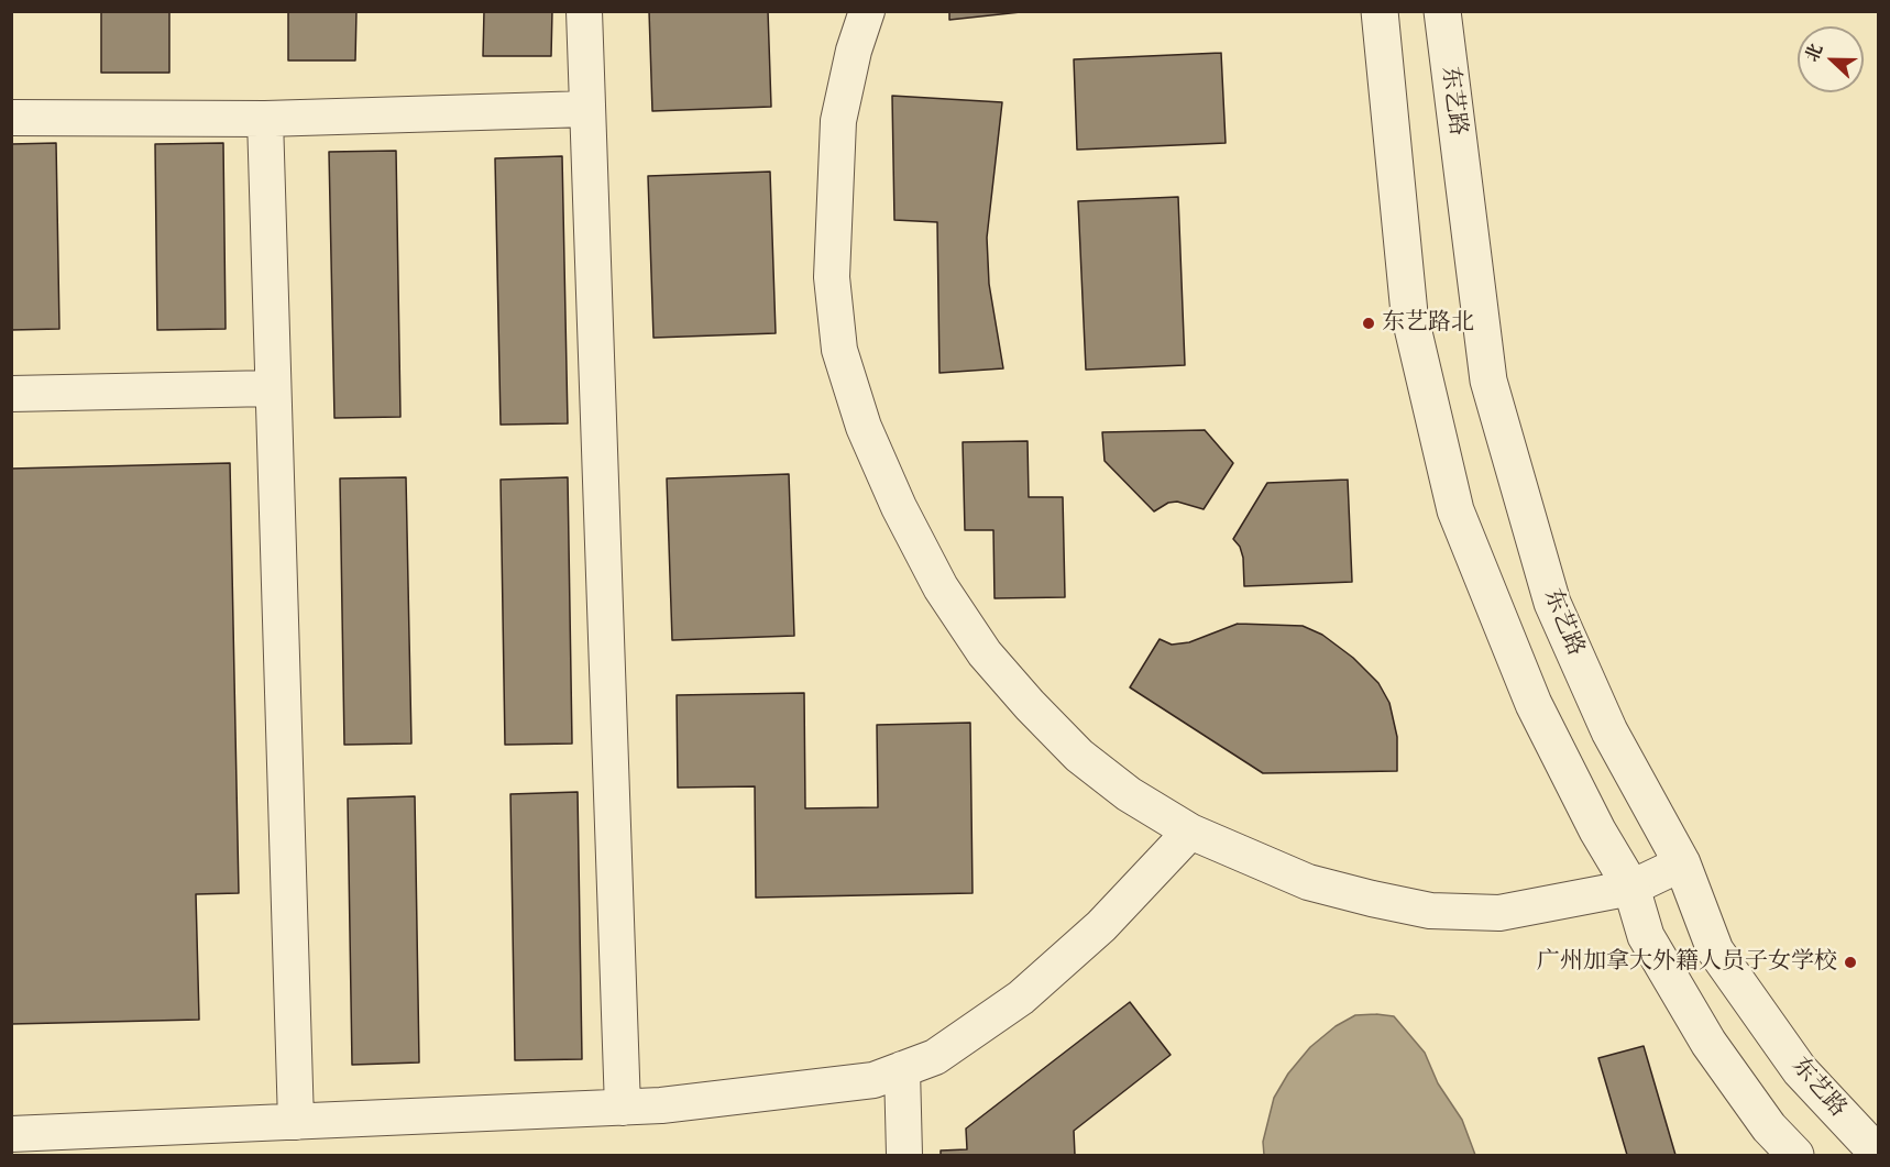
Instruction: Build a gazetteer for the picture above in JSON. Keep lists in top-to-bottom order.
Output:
{
  "streets": {
    "street": ["东艺路"]
  },
  "places": ["东艺路北", "广州加拿大外籍人员子女学校"],
  "north": "left"
}
